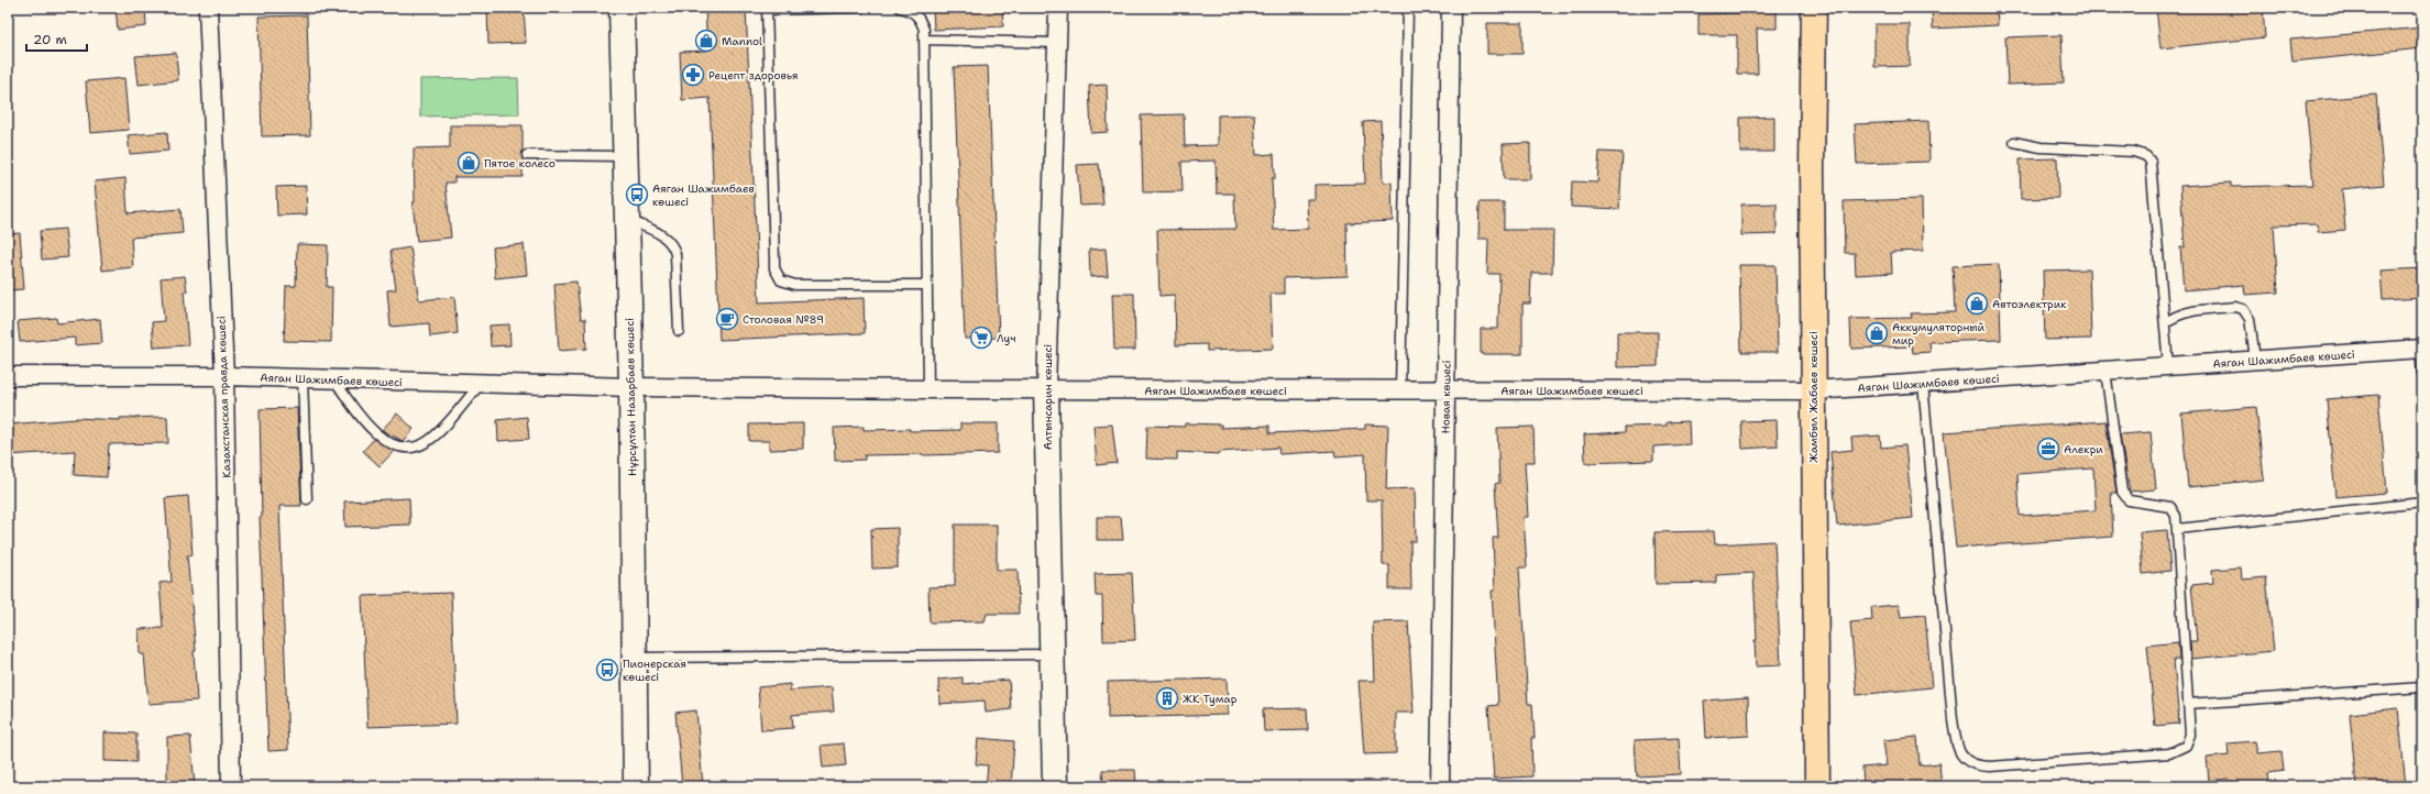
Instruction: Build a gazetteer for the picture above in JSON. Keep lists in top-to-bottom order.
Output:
{
  "streets": {
    "main road": ["Нұрсұлтан Назарбаев көшесі", "Алтынсарин көшесі", "Жамбыл Жабаев көшесі"],
    "street": ["Аяган Шажимбаев көшесі", "Казахстанская правда көшесі", "Новая көшесі"]
  },
  "crossings": [
    ["Аяган Шажимбаев көшесі", "Казахстанская правда көшесі"],
    ["Аяган Шажимбаев көшесі", "Нұрсұлтан Назарбаев көшесі"],
    ["Аяган Шажимбаев көшесі", "Алтынсарин көшесі"],
    ["Аяган Шажимбаев көшесі", "Новая көшесі"],
    ["Аяган Шажимбаев көшесі", "Жамбыл Жабаев көшесі"]
  ],
  "places": {
    "shop": [
      "Mannol",
      "Пятое колесо",
      "Автоэлектрик",
      "Аккумуляторный мир"
    ],
    "pharmacy": ["Рецепт здоровья"],
    "bus stop": ["Аяган Шажимбаев көшесі", "Пионерская көшесі"],
    "cafe": ["Столовая №89"],
    "supermarket": ["Луч"],
    "office": ["Алекри"],
    "building": ["ЖК Тумар"]
  },
  "scale_bar": "20 m"
}
